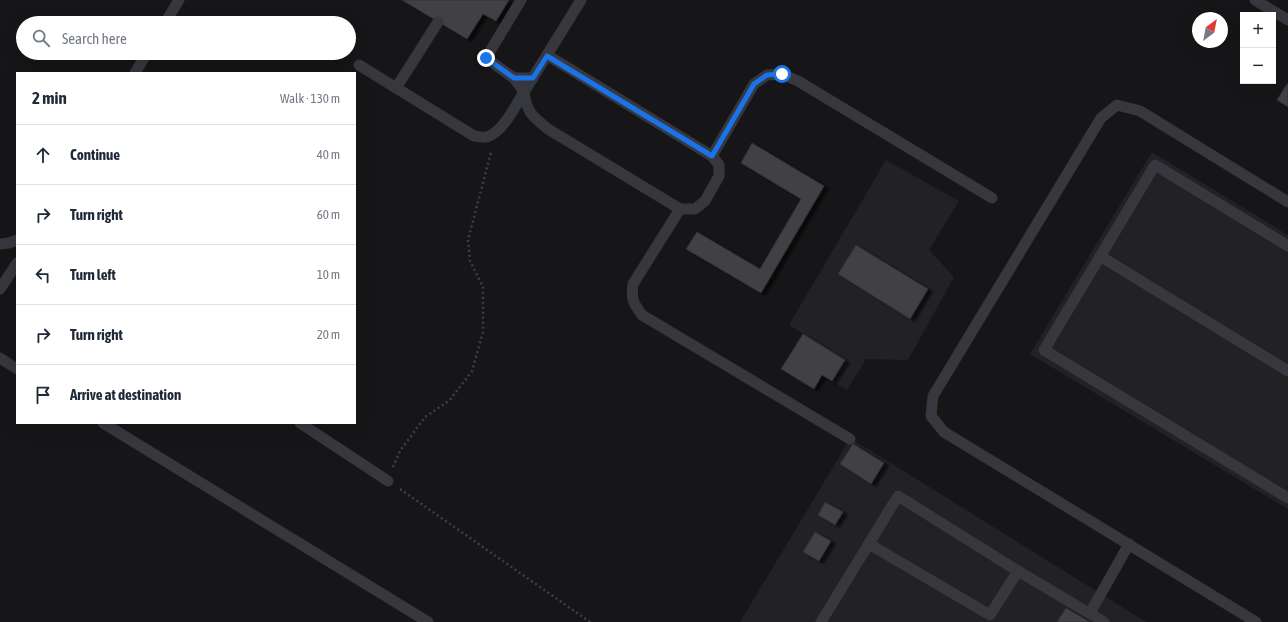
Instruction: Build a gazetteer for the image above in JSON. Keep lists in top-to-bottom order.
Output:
{
  "north": "top right",
  "page": {
    "map_buttons": ["+", "−"],
    "search": "Search here",
    "heading": ["2 min", "Walk · 130 m"],
    "list": [
      ["Continue", "40 m"],
      ["Turn right", "60 m"],
      ["Turn left", "10 m"],
      ["Turn right", "20 m"],
      "Arrive at destination"
    ]
  }
}
